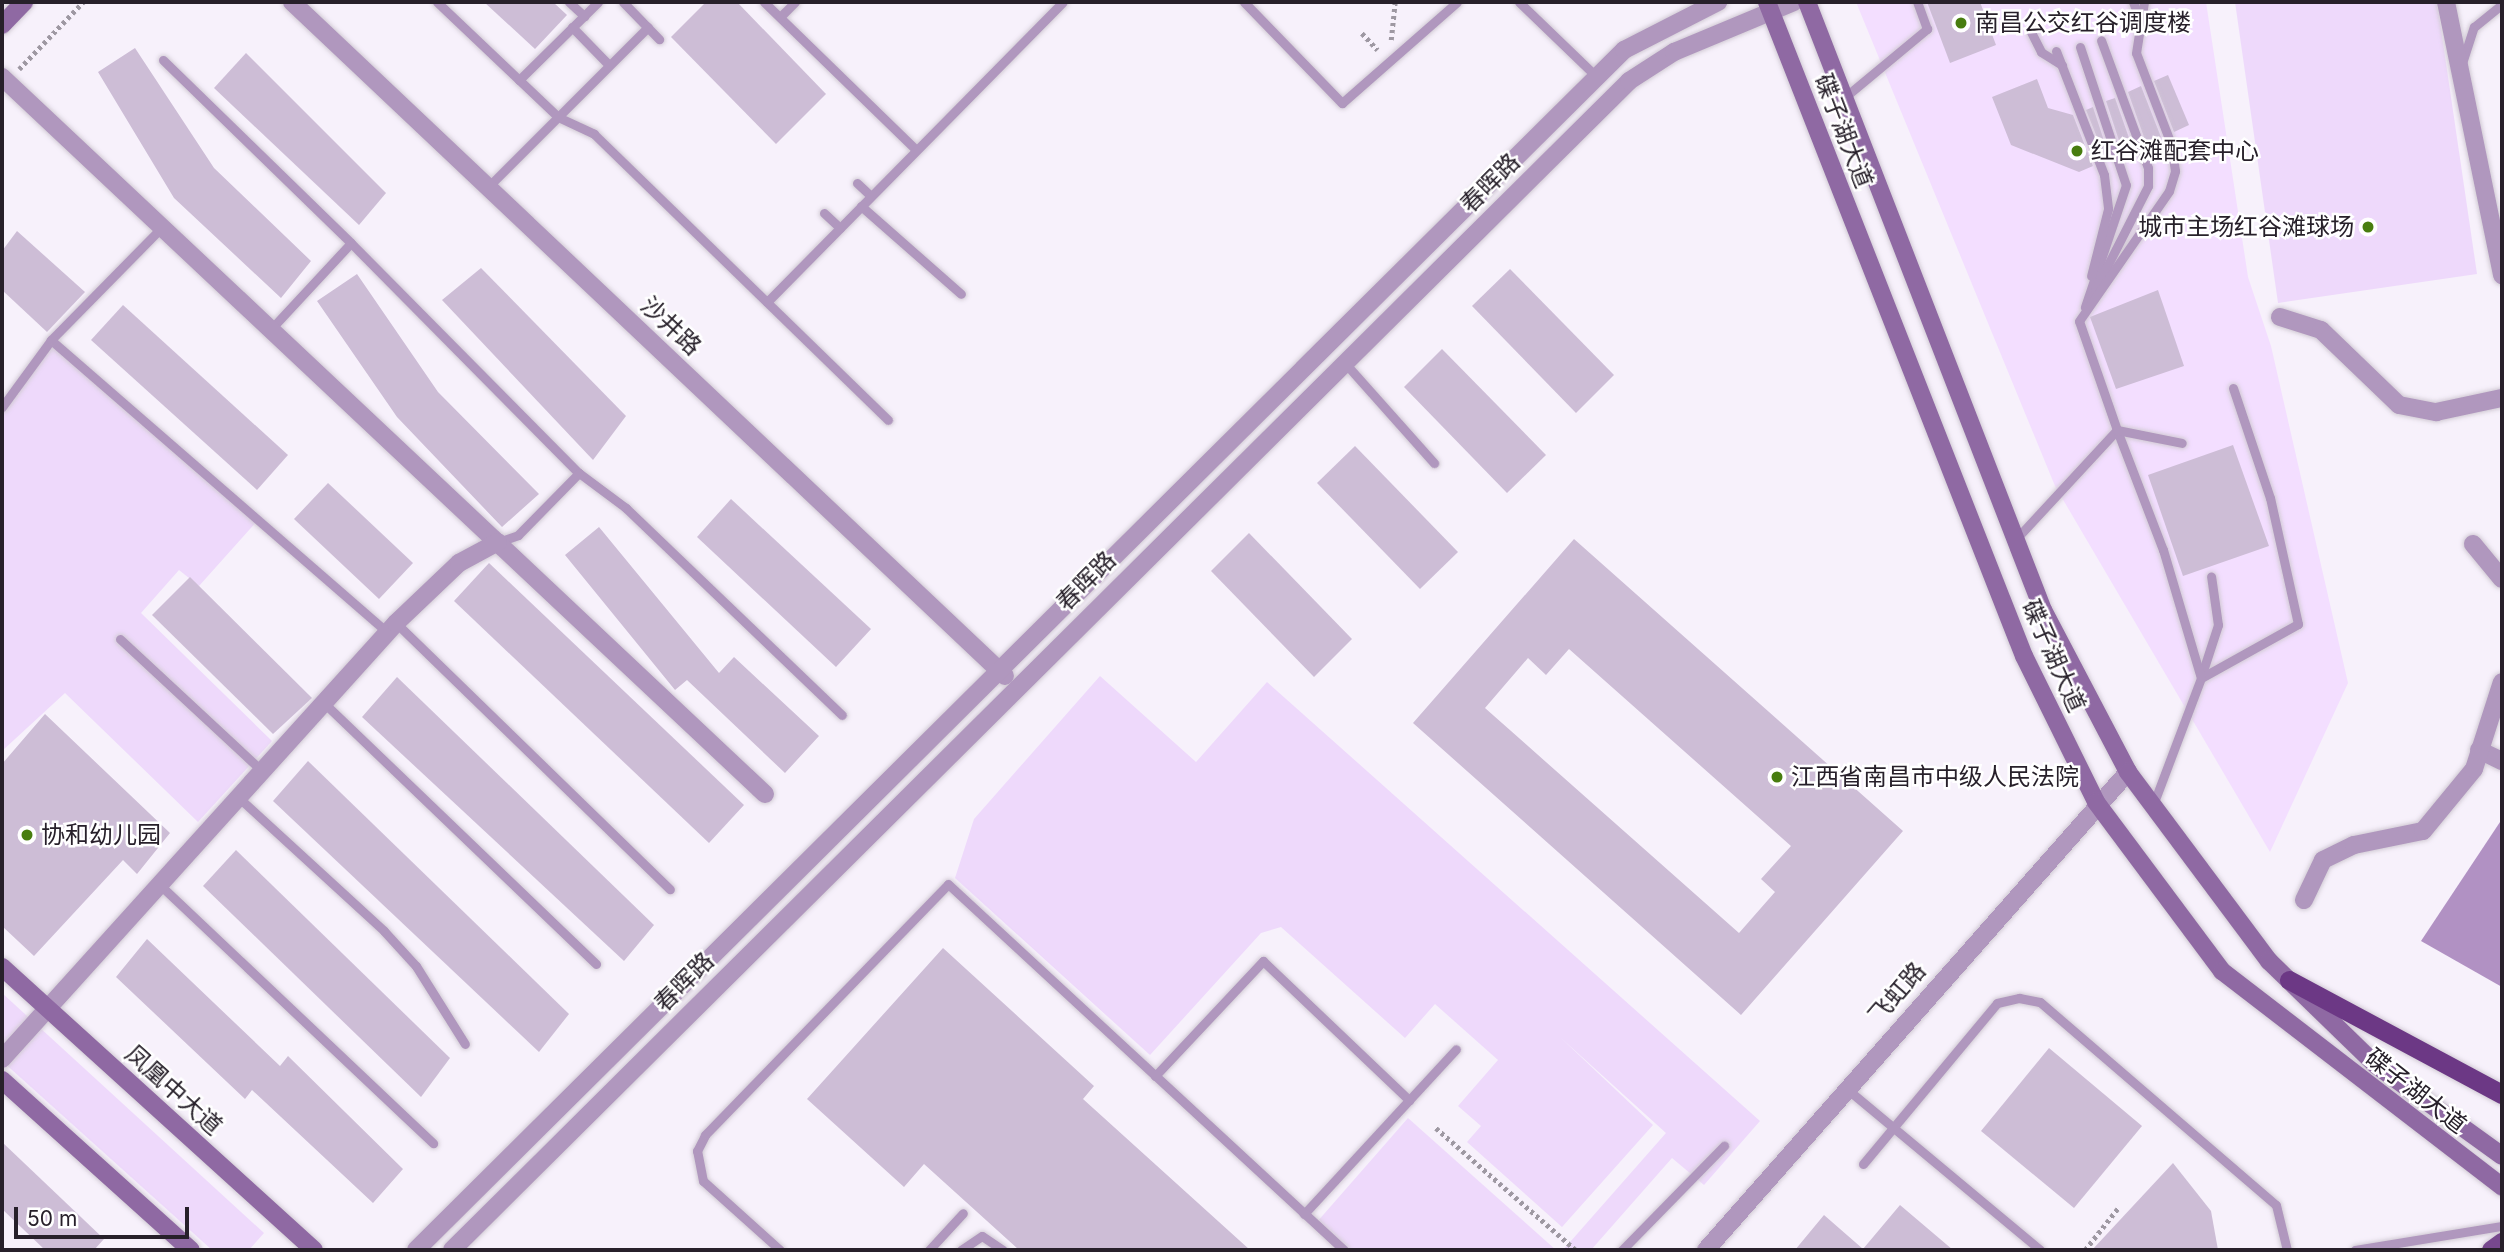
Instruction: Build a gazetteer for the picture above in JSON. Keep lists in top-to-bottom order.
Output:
{
  "streets": {
    "main road": ["碟子湖大道", "凤凰中大道"],
    "street": ["春晖路", "沙井路", "飞虹路"]
  },
  "crossings": [
    ["碟子湖大道", "春晖路"],
    ["碟子湖大道", "飞虹路"],
    ["春晖路", "沙井路"]
  ],
  "places": [
    "南昌公交红谷调度楼",
    "红谷滩配套中心",
    "城市主场红谷滩球场",
    "江西省南昌市中级人民法院",
    "协和幼儿园"
  ],
  "scale_bar": "50 m"
}
